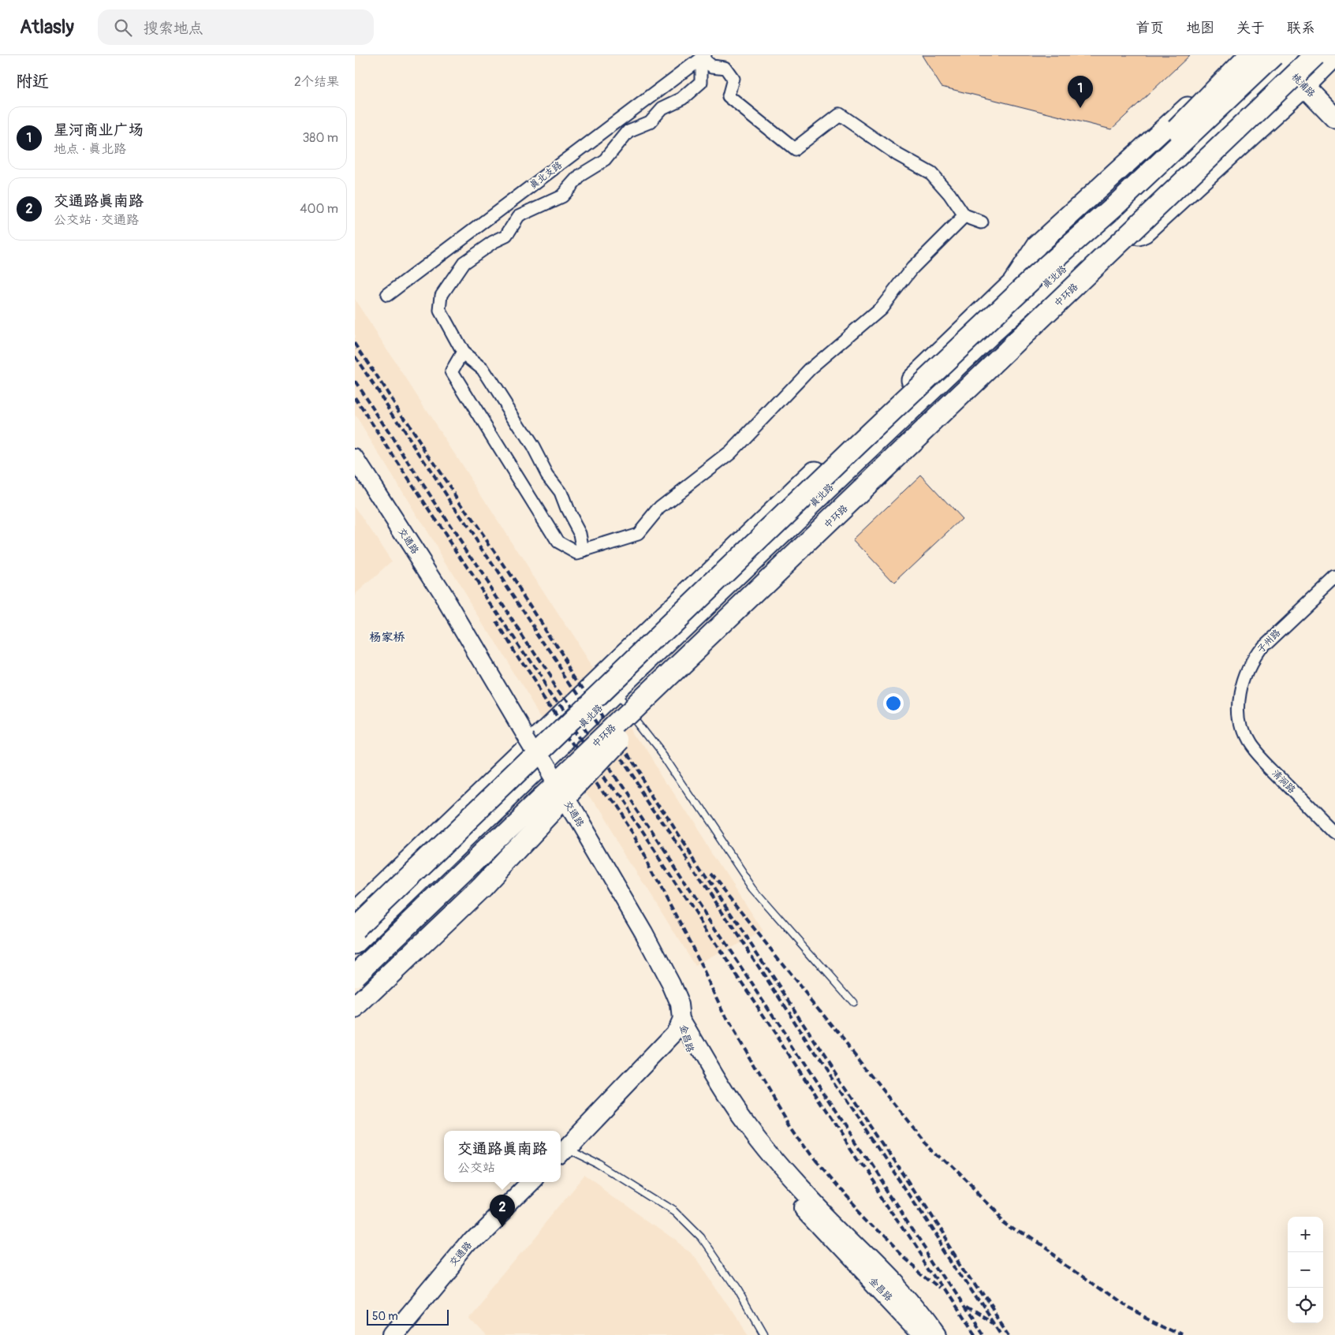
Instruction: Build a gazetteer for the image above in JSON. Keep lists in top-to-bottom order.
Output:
{
  "streets": {
    "highway": ["中环路"],
    "main road": [
      "桃浦路",
      "真北路",
      "交通路",
      "金昌路"
    ],
    "street": ["真北支路", "子州路", "清涧路"]
  },
  "crossings": [
    ["桃浦路", "真北路"],
    ["桃浦路", "中环路"],
    ["真北路", "中环路"],
    ["交通路", "金昌路"],
    ["子州路", "清涧路"]
  ],
  "districts": ["杨家桥"],
  "scale_bar": "50 m",
  "page": {
    "header": "Atlasly",
    "search": "搜索地点",
    "nav": [
      "首页",
      "地图",
      "关于",
      "联系"
    ],
    "heading": ["附近", "2个结果"],
    "pins": ["1", "2"],
    "list": [
      {
        "mark": "1",
        "name": "星河商业广场",
        "note": "地点 · 真北路",
        "value": "380 m"
      },
      {
        "mark": "2",
        "name": "交通路真南路",
        "note": "公交站 · 交通路",
        "value": "400 m"
      }
    ],
    "popup": ["交通路真南路", "公交站"],
    "map_buttons": ["+", "−"],
    "scale": "50 m"
  }
}
